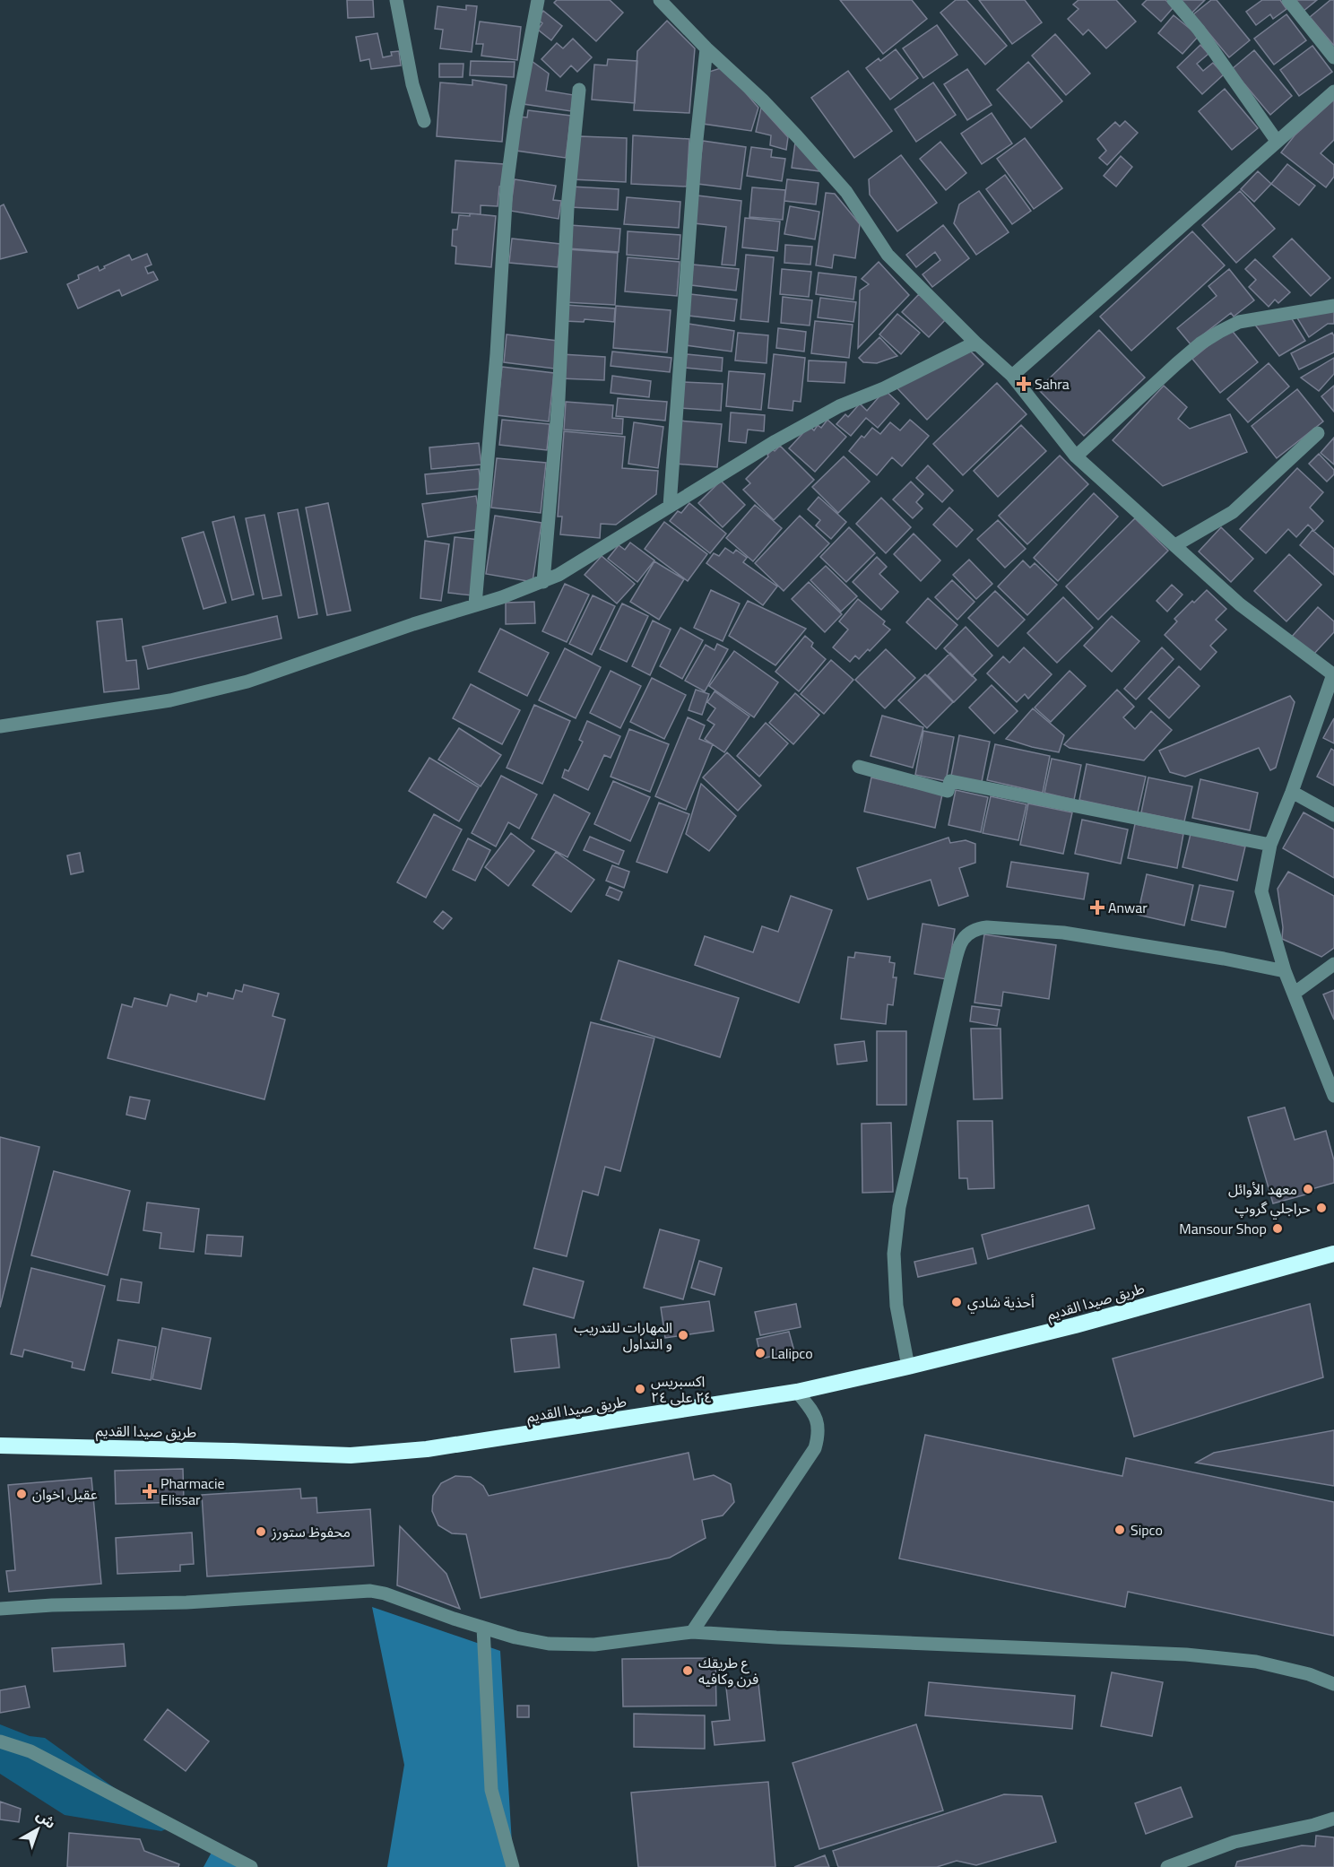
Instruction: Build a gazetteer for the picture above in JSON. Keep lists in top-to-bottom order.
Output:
{
  "streets": {
    "highway": ["طريق صيدا القديم"]
  },
  "places": {
    "health": ["Sahra", "Anwar", "Pharmacie Elissar"],
    "other": [
      "معهد الأوائل",
      "حراجلي گروپ",
      "Mansour Shop",
      "أحذية شادي",
      "المهارات للتدريب و التداول",
      "Lalipco",
      "اكسبريس ٢٤ على ٢٤",
      "عقيل اخوان",
      "Sipco",
      "محفوظ ستورز",
      "ع طريقك فرن وكافيه"
    ]
  },
  "north": "top right"
}
